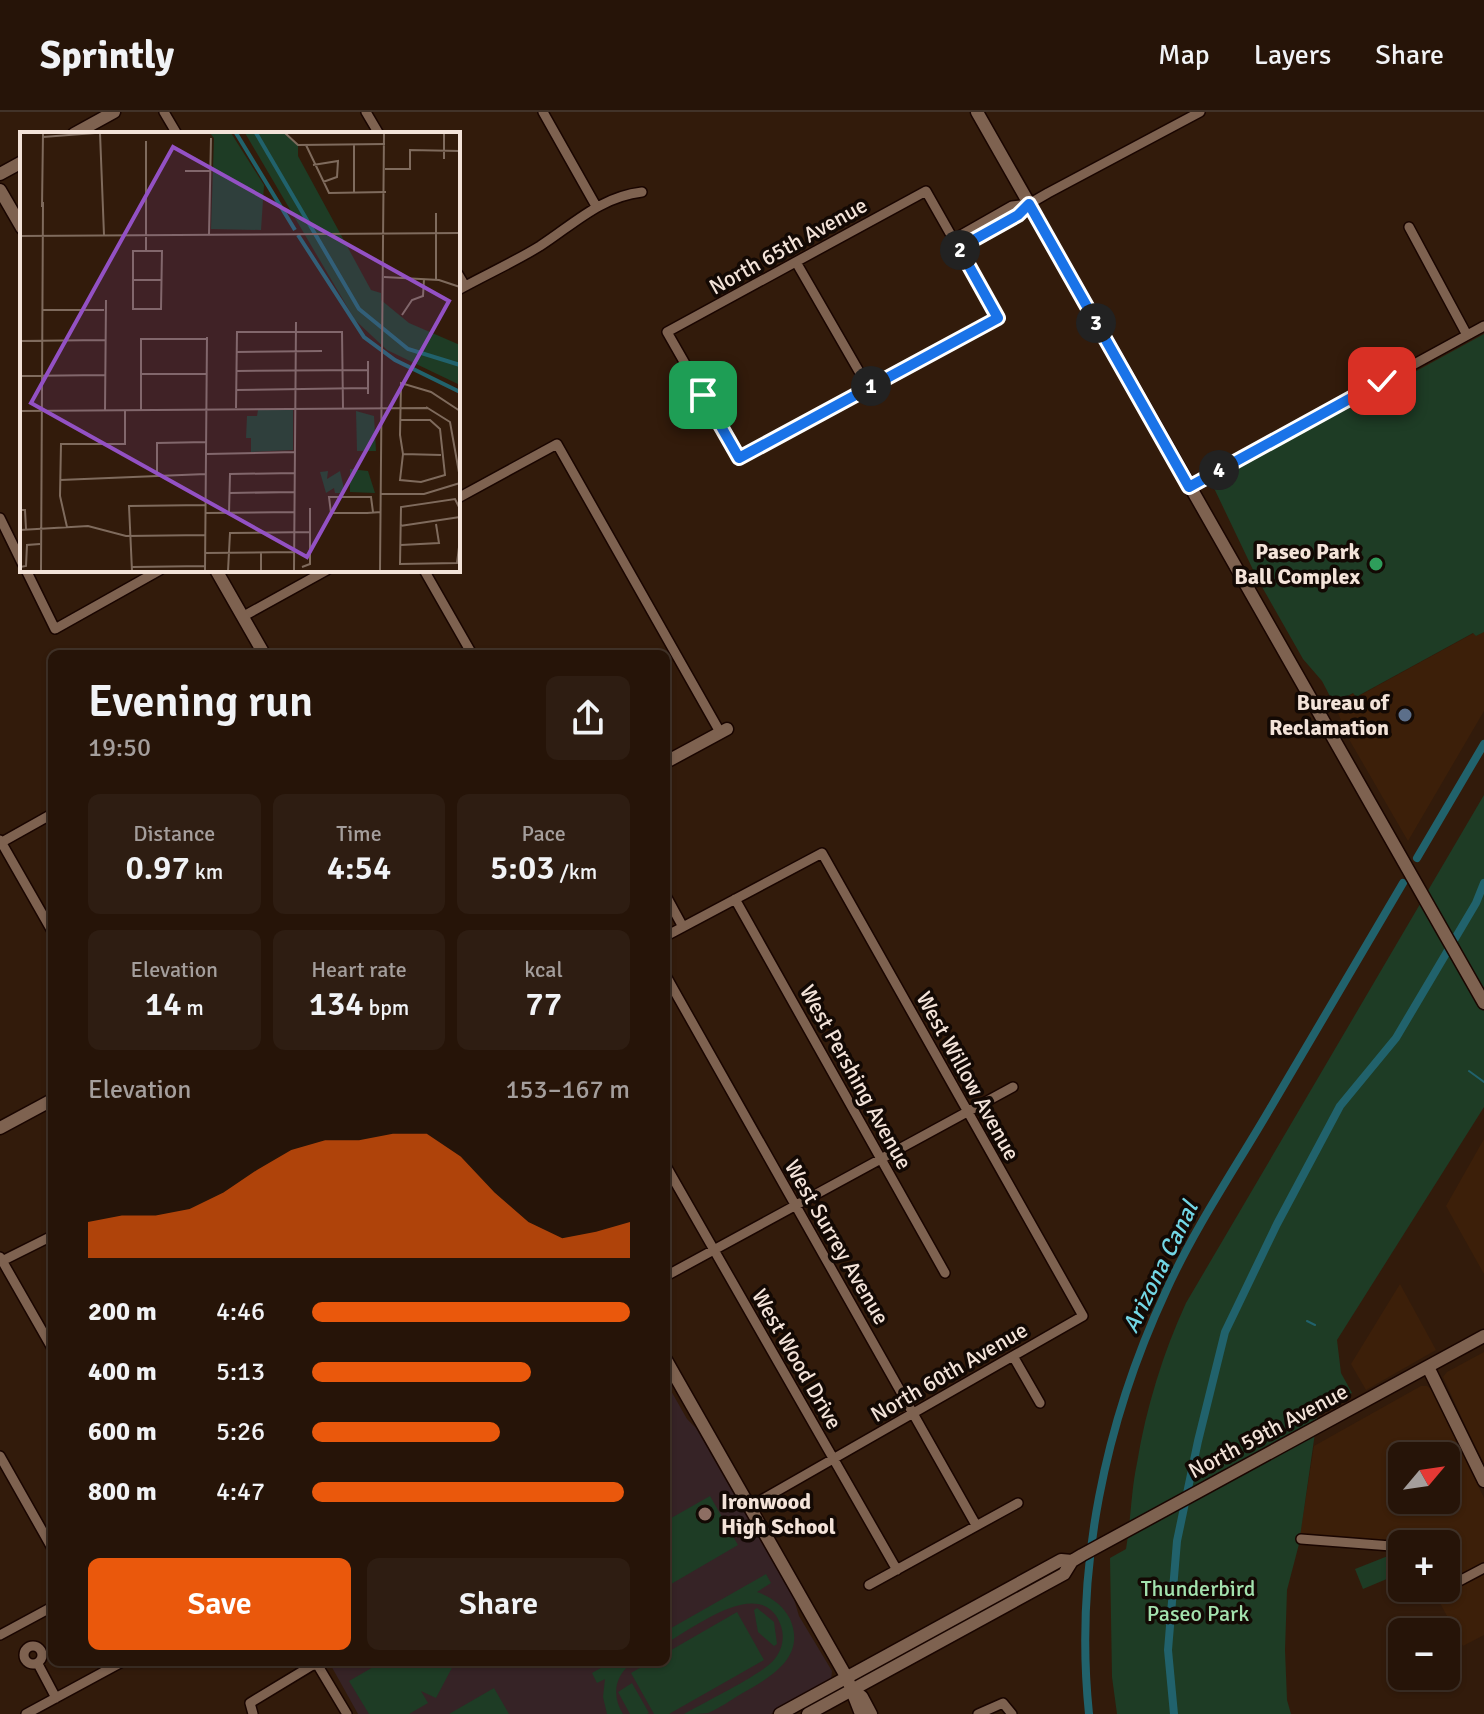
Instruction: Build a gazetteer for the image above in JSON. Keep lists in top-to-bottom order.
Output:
{
  "streets": {
    "main road": ["North 59th Avenue"],
    "street": [
      "North 65th Avenue",
      "West Willow Avenue",
      "West Pershing Avenue",
      "West Surrey Avenue",
      "West Wood Drive",
      "North 60th Avenue"
    ]
  },
  "crossings": [
    ["West Willow Avenue", "West Pershing Avenue"],
    ["West Willow Avenue", "North 60th Avenue"],
    ["West Surrey Avenue", "North 60th Avenue"],
    ["West Wood Drive", "North 60th Avenue"]
  ],
  "water": ["Arizona Canal"],
  "parks": ["Thunderbird Paseo Park"],
  "places": ["Paseo Park Ball Complex", "Bureau of Reclamation", "Ironwood High School"],
  "north": "top right",
  "page": {
    "header": "Sprintly",
    "nav": ["Map", "Layers", "Share"],
    "pins": [
      "2",
      "3",
      "1",
      "4"
    ],
    "heading": ["Evening run", "19:50"],
    "stats": [
      ["Distance", "0.97 km"],
      ["Time", "4:54"],
      ["Pace", "5:03 /km"],
      ["Elevation", "14 m"],
      ["Heart rate", "134 bpm"],
      ["kcal", "77"]
    ],
    "chart": ["Elevation", "153–167 m"],
    "list": [
      {
        "name": "200 m",
        "note": "4:46"
      },
      {
        "name": "400 m",
        "note": "5:13"
      },
      {
        "name": "600 m",
        "note": "5:26"
      },
      {
        "name": "800 m",
        "note": "4:47"
      }
    ],
    "map_buttons": ["+", "−"],
    "buttons": ["Save", "Share"]
  }
}
